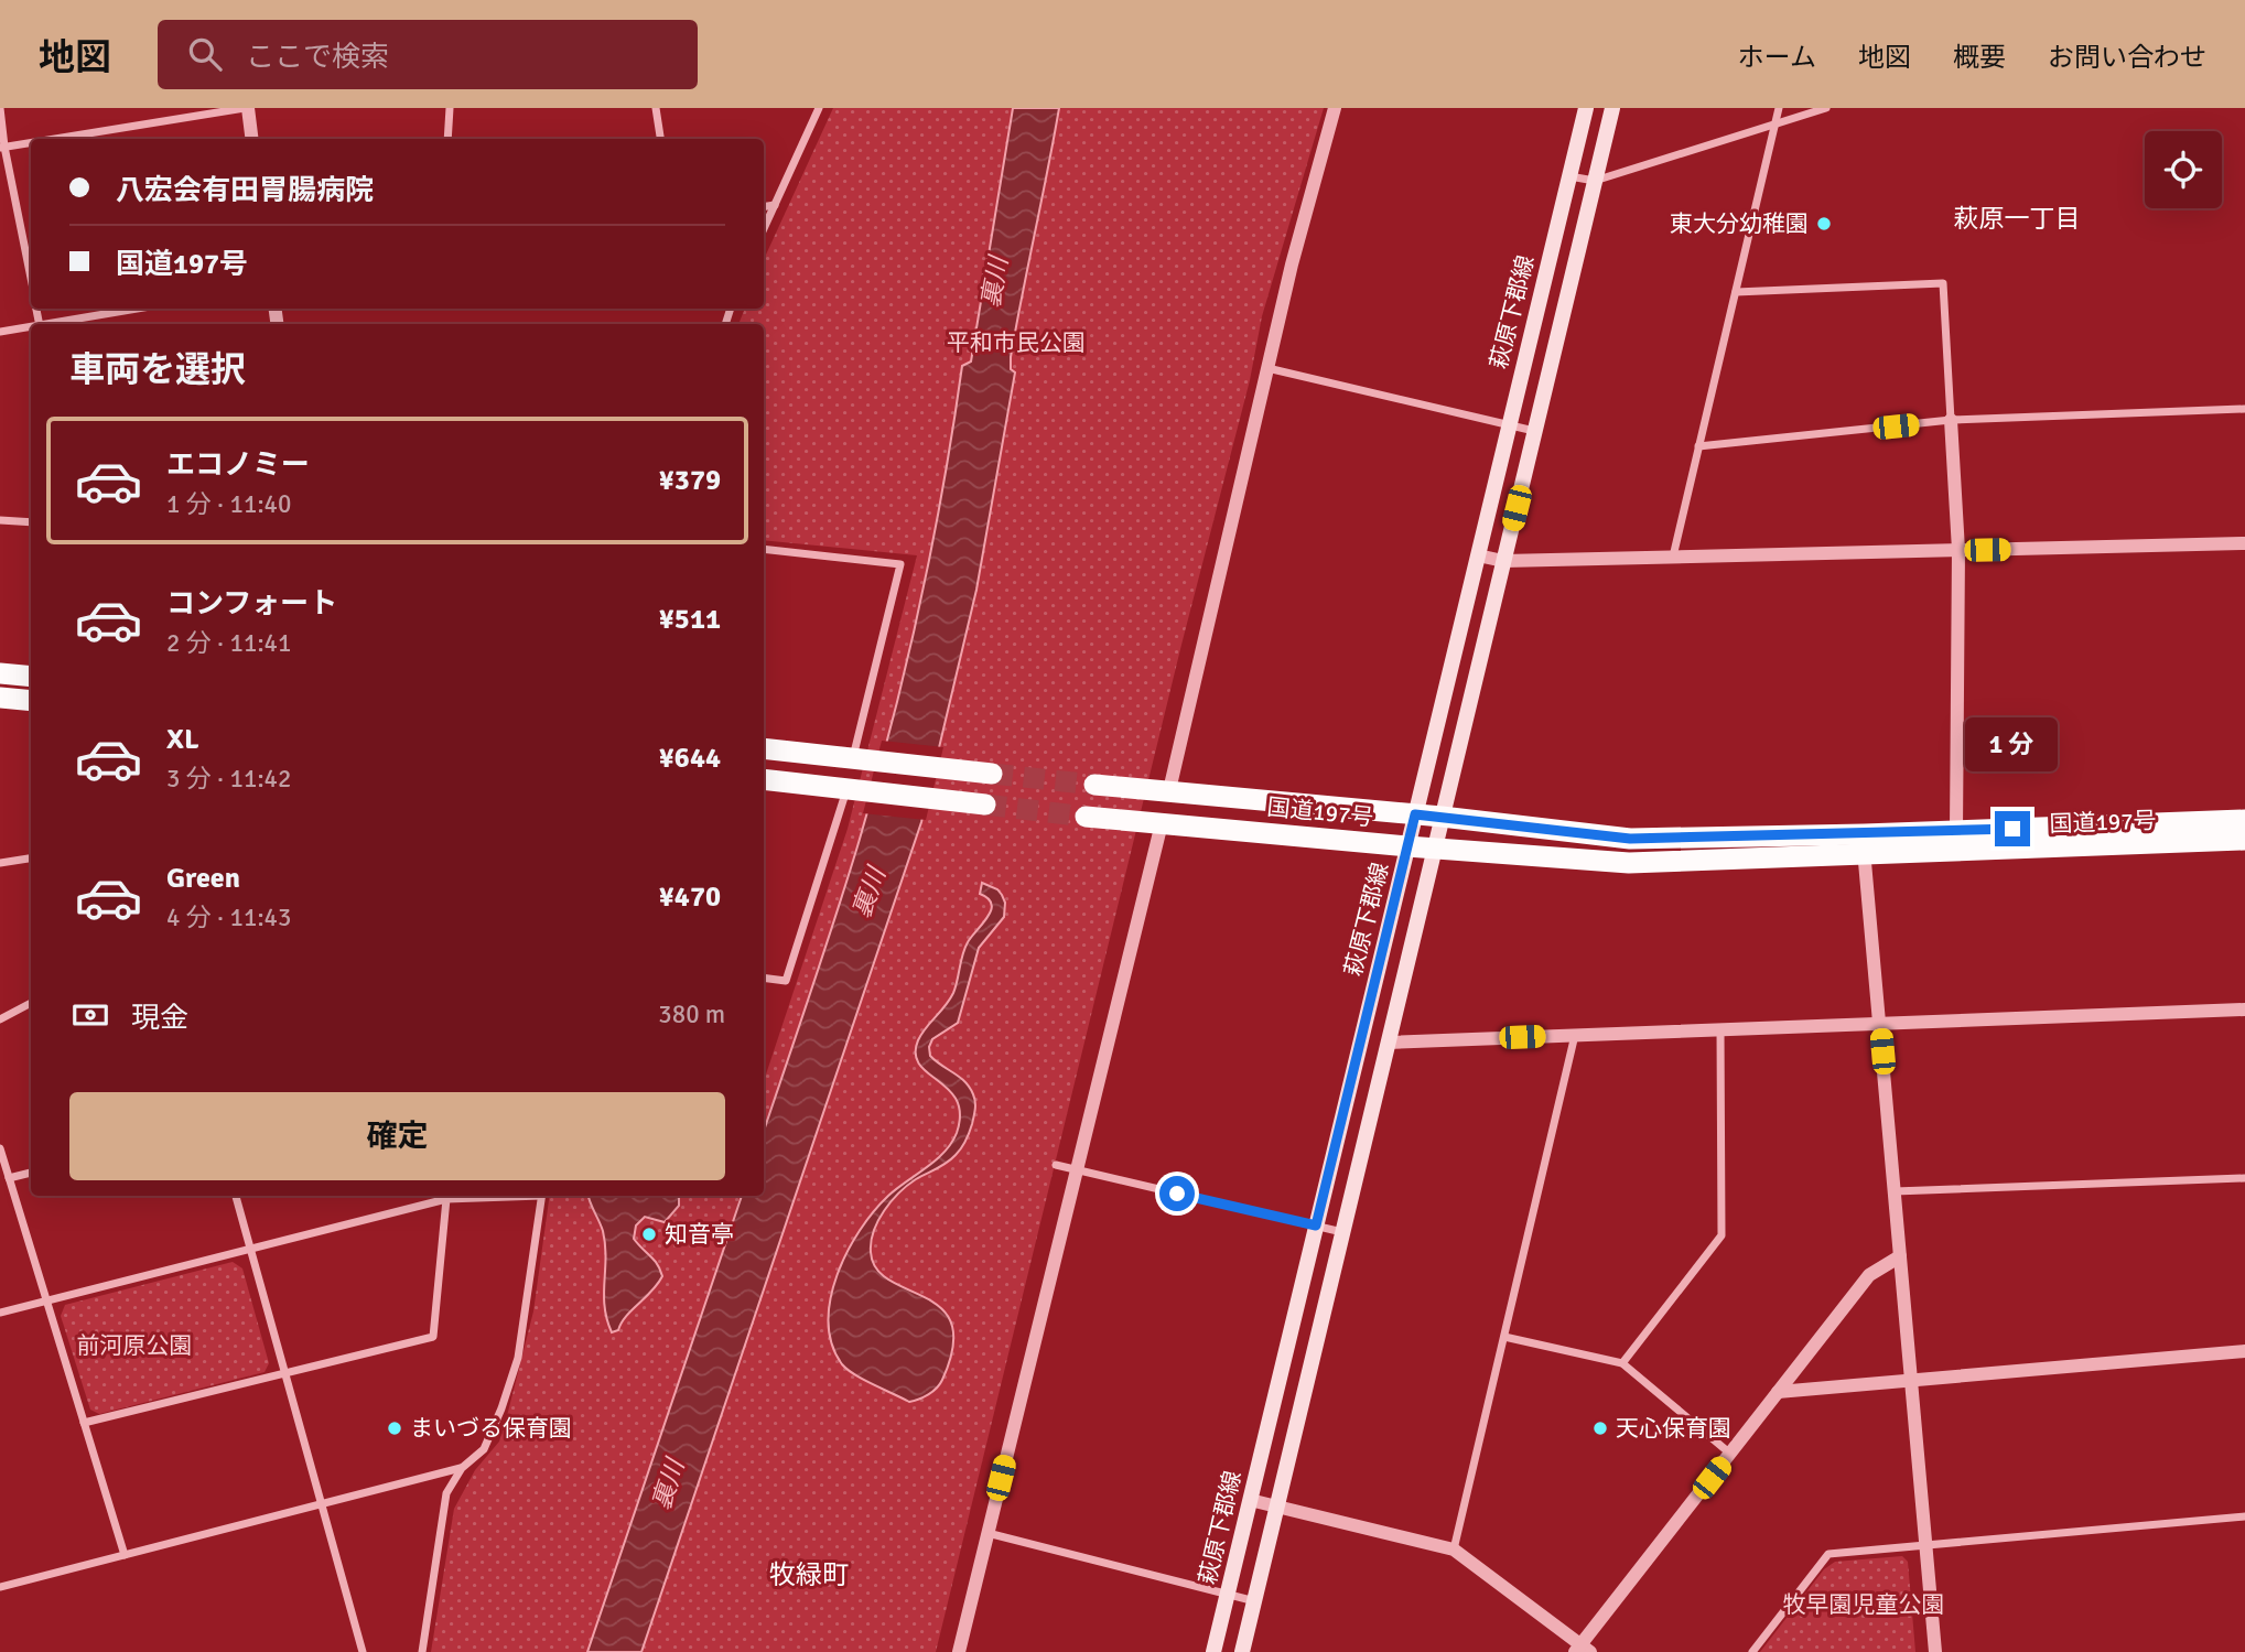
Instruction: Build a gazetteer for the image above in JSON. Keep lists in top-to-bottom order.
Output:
{
  "streets": {
    "highway": ["国道197号"],
    "main road": ["萩原下郡線"]
  },
  "crossings": [
    ["萩原下郡線", "国道197号"]
  ],
  "districts": ["萩原一丁目", "牧緑町"],
  "water": ["裏川"],
  "parks": ["平和市民公園", "前河原公園", "牧早園児童公園"],
  "places": [
    "東大分幼稚園",
    "知音亭",
    "まいづる保育園",
    "天心保育園"
  ],
  "page": {
    "header": "地図",
    "search": "ここで検索",
    "nav": [
      "ホーム",
      "地図",
      "概要",
      "お問い合わせ"
    ],
    "banner": ["八宏会有田胃腸病院", "国道197号"],
    "heading": "車両を選択",
    "list": [
      {
        "name": "エコノミー",
        "note": "1 分 · 11:40",
        "value": "¥379"
      },
      {
        "name": "コンフォート",
        "note": "2 分 · 11:41",
        "value": "¥511"
      },
      {
        "name": "XL",
        "note": "3 分 · 11:42",
        "value": "¥644"
      },
      {
        "name": "Green",
        "note": "4 分 · 11:43",
        "value": "¥470"
      }
    ],
    "bubble": "1 分",
    "pay": ["現金", "380 m"],
    "buttons": "確定"
  }
}
